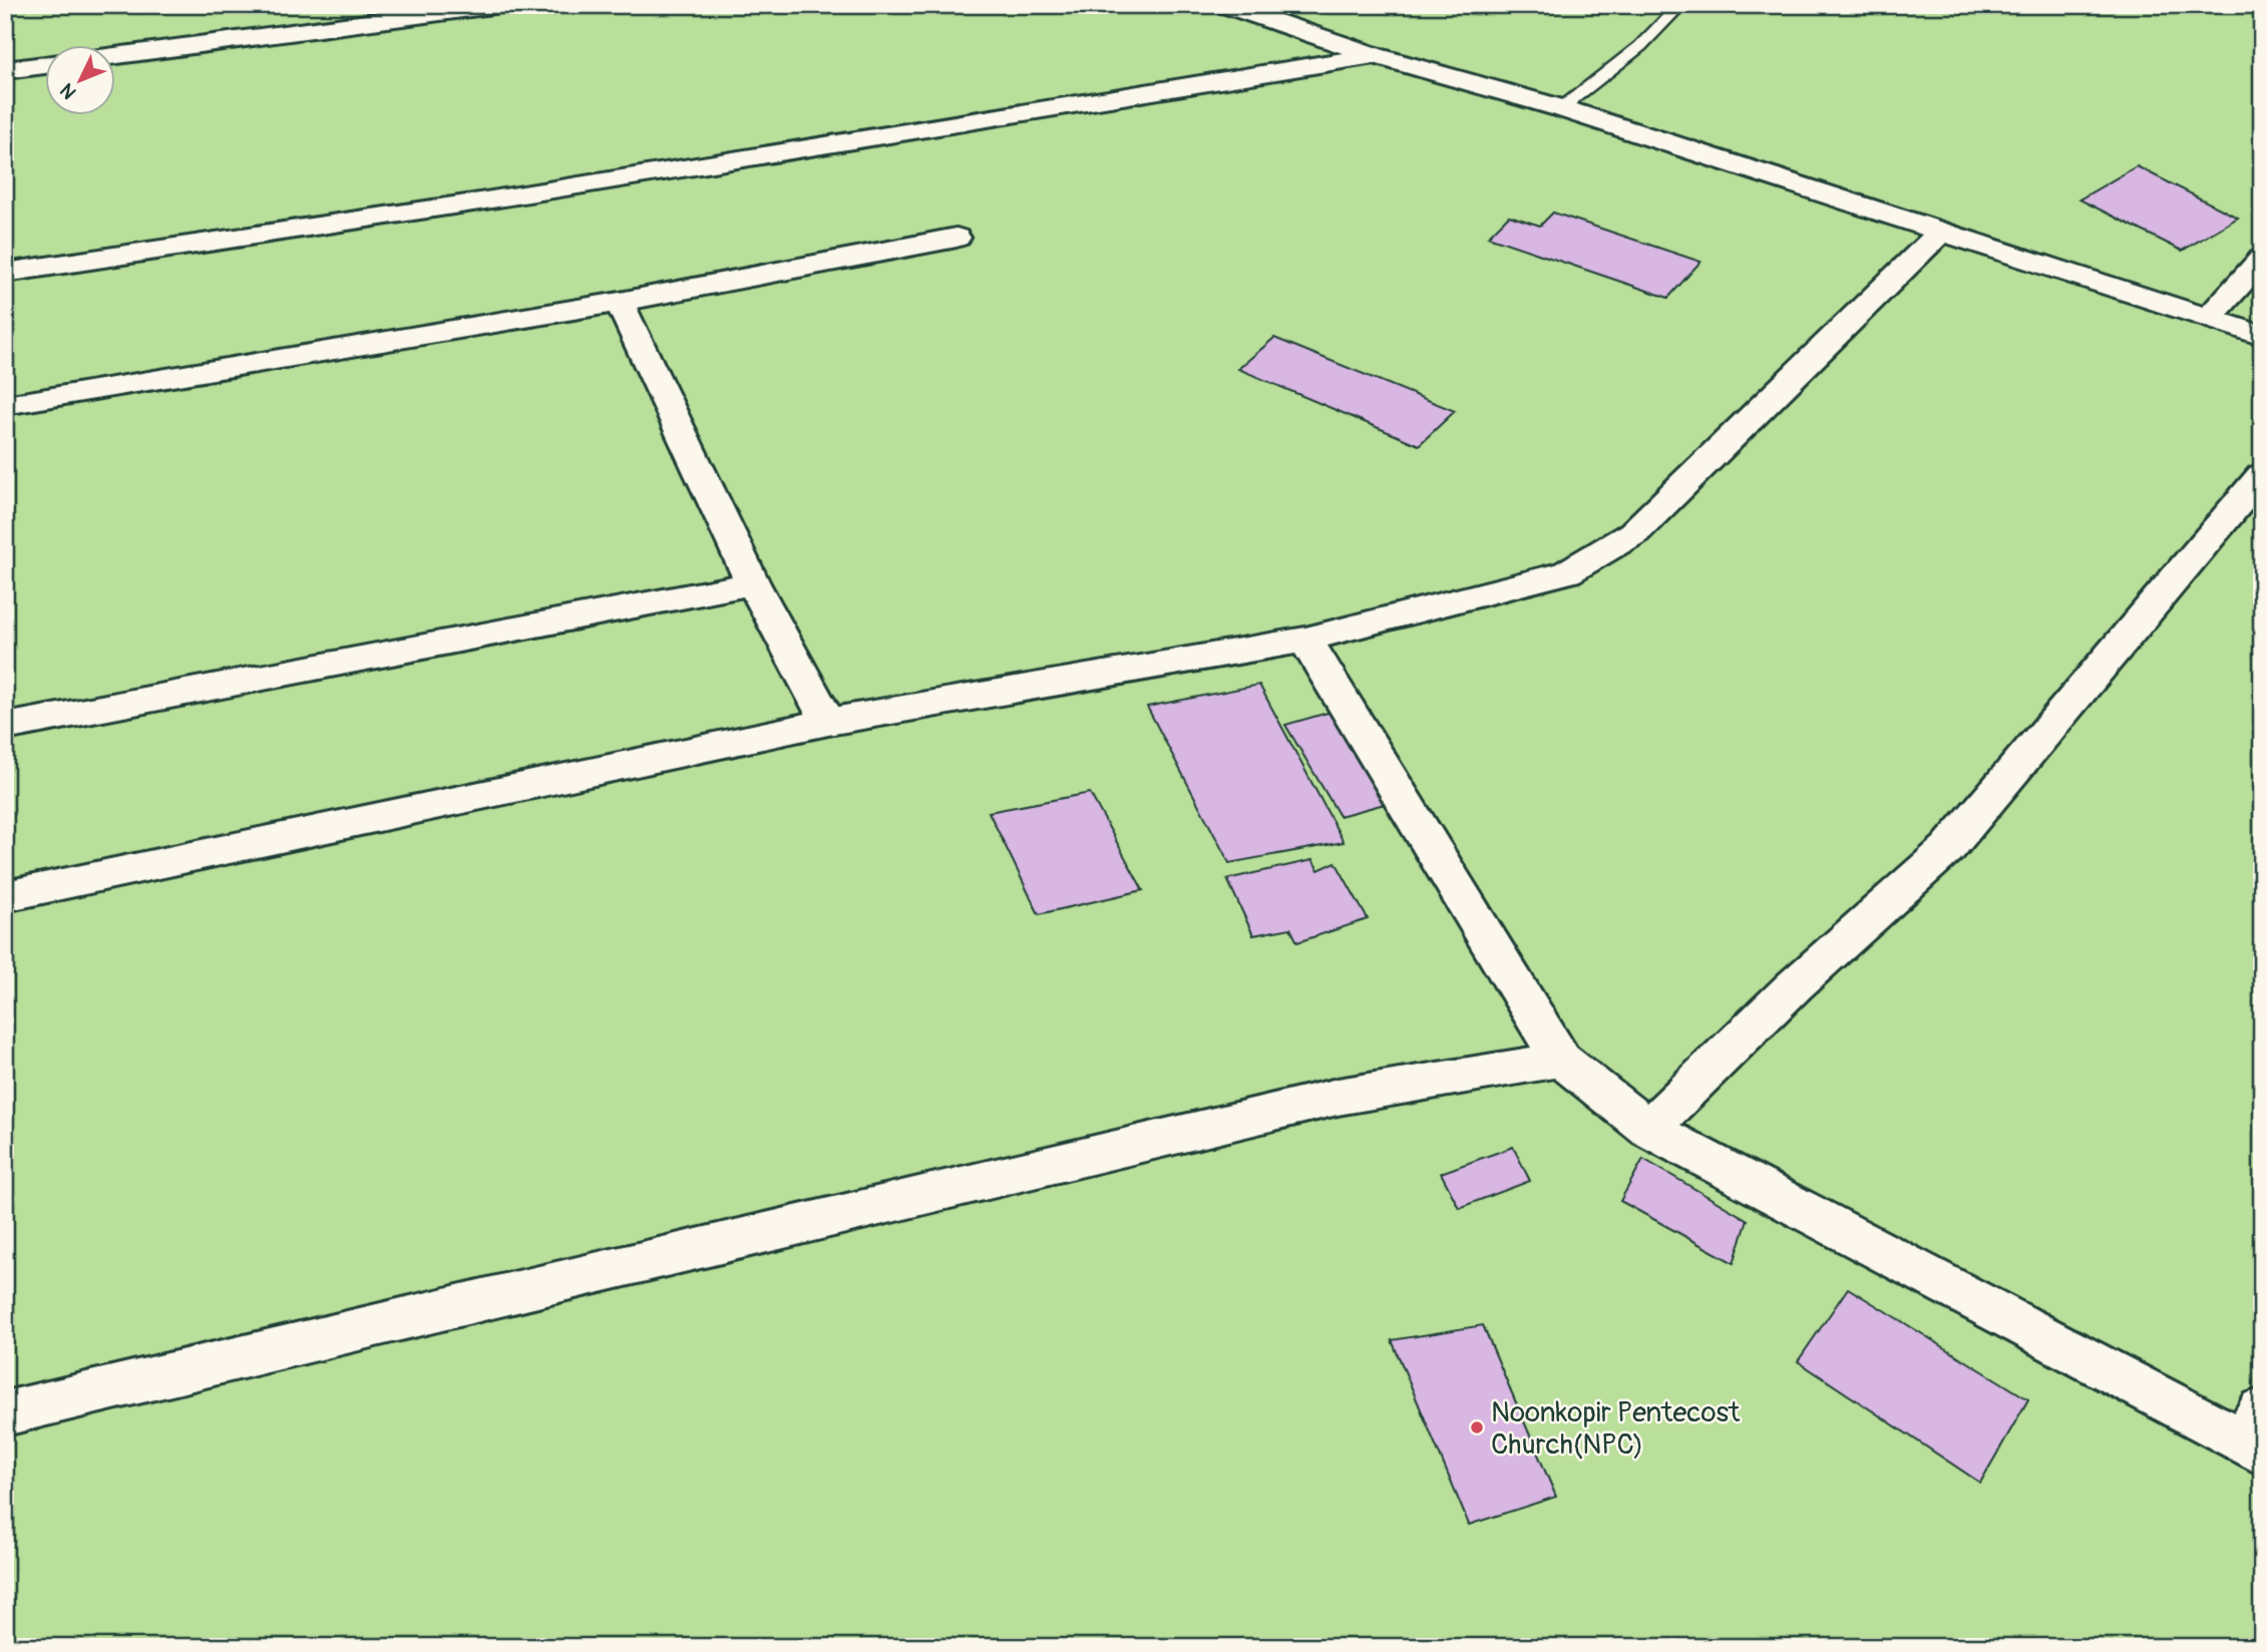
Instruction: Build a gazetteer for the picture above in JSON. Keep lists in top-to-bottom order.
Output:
{
  "places": ["Noonkopir Pentecost Church(NPC)"],
  "north": "bottom left"
}
